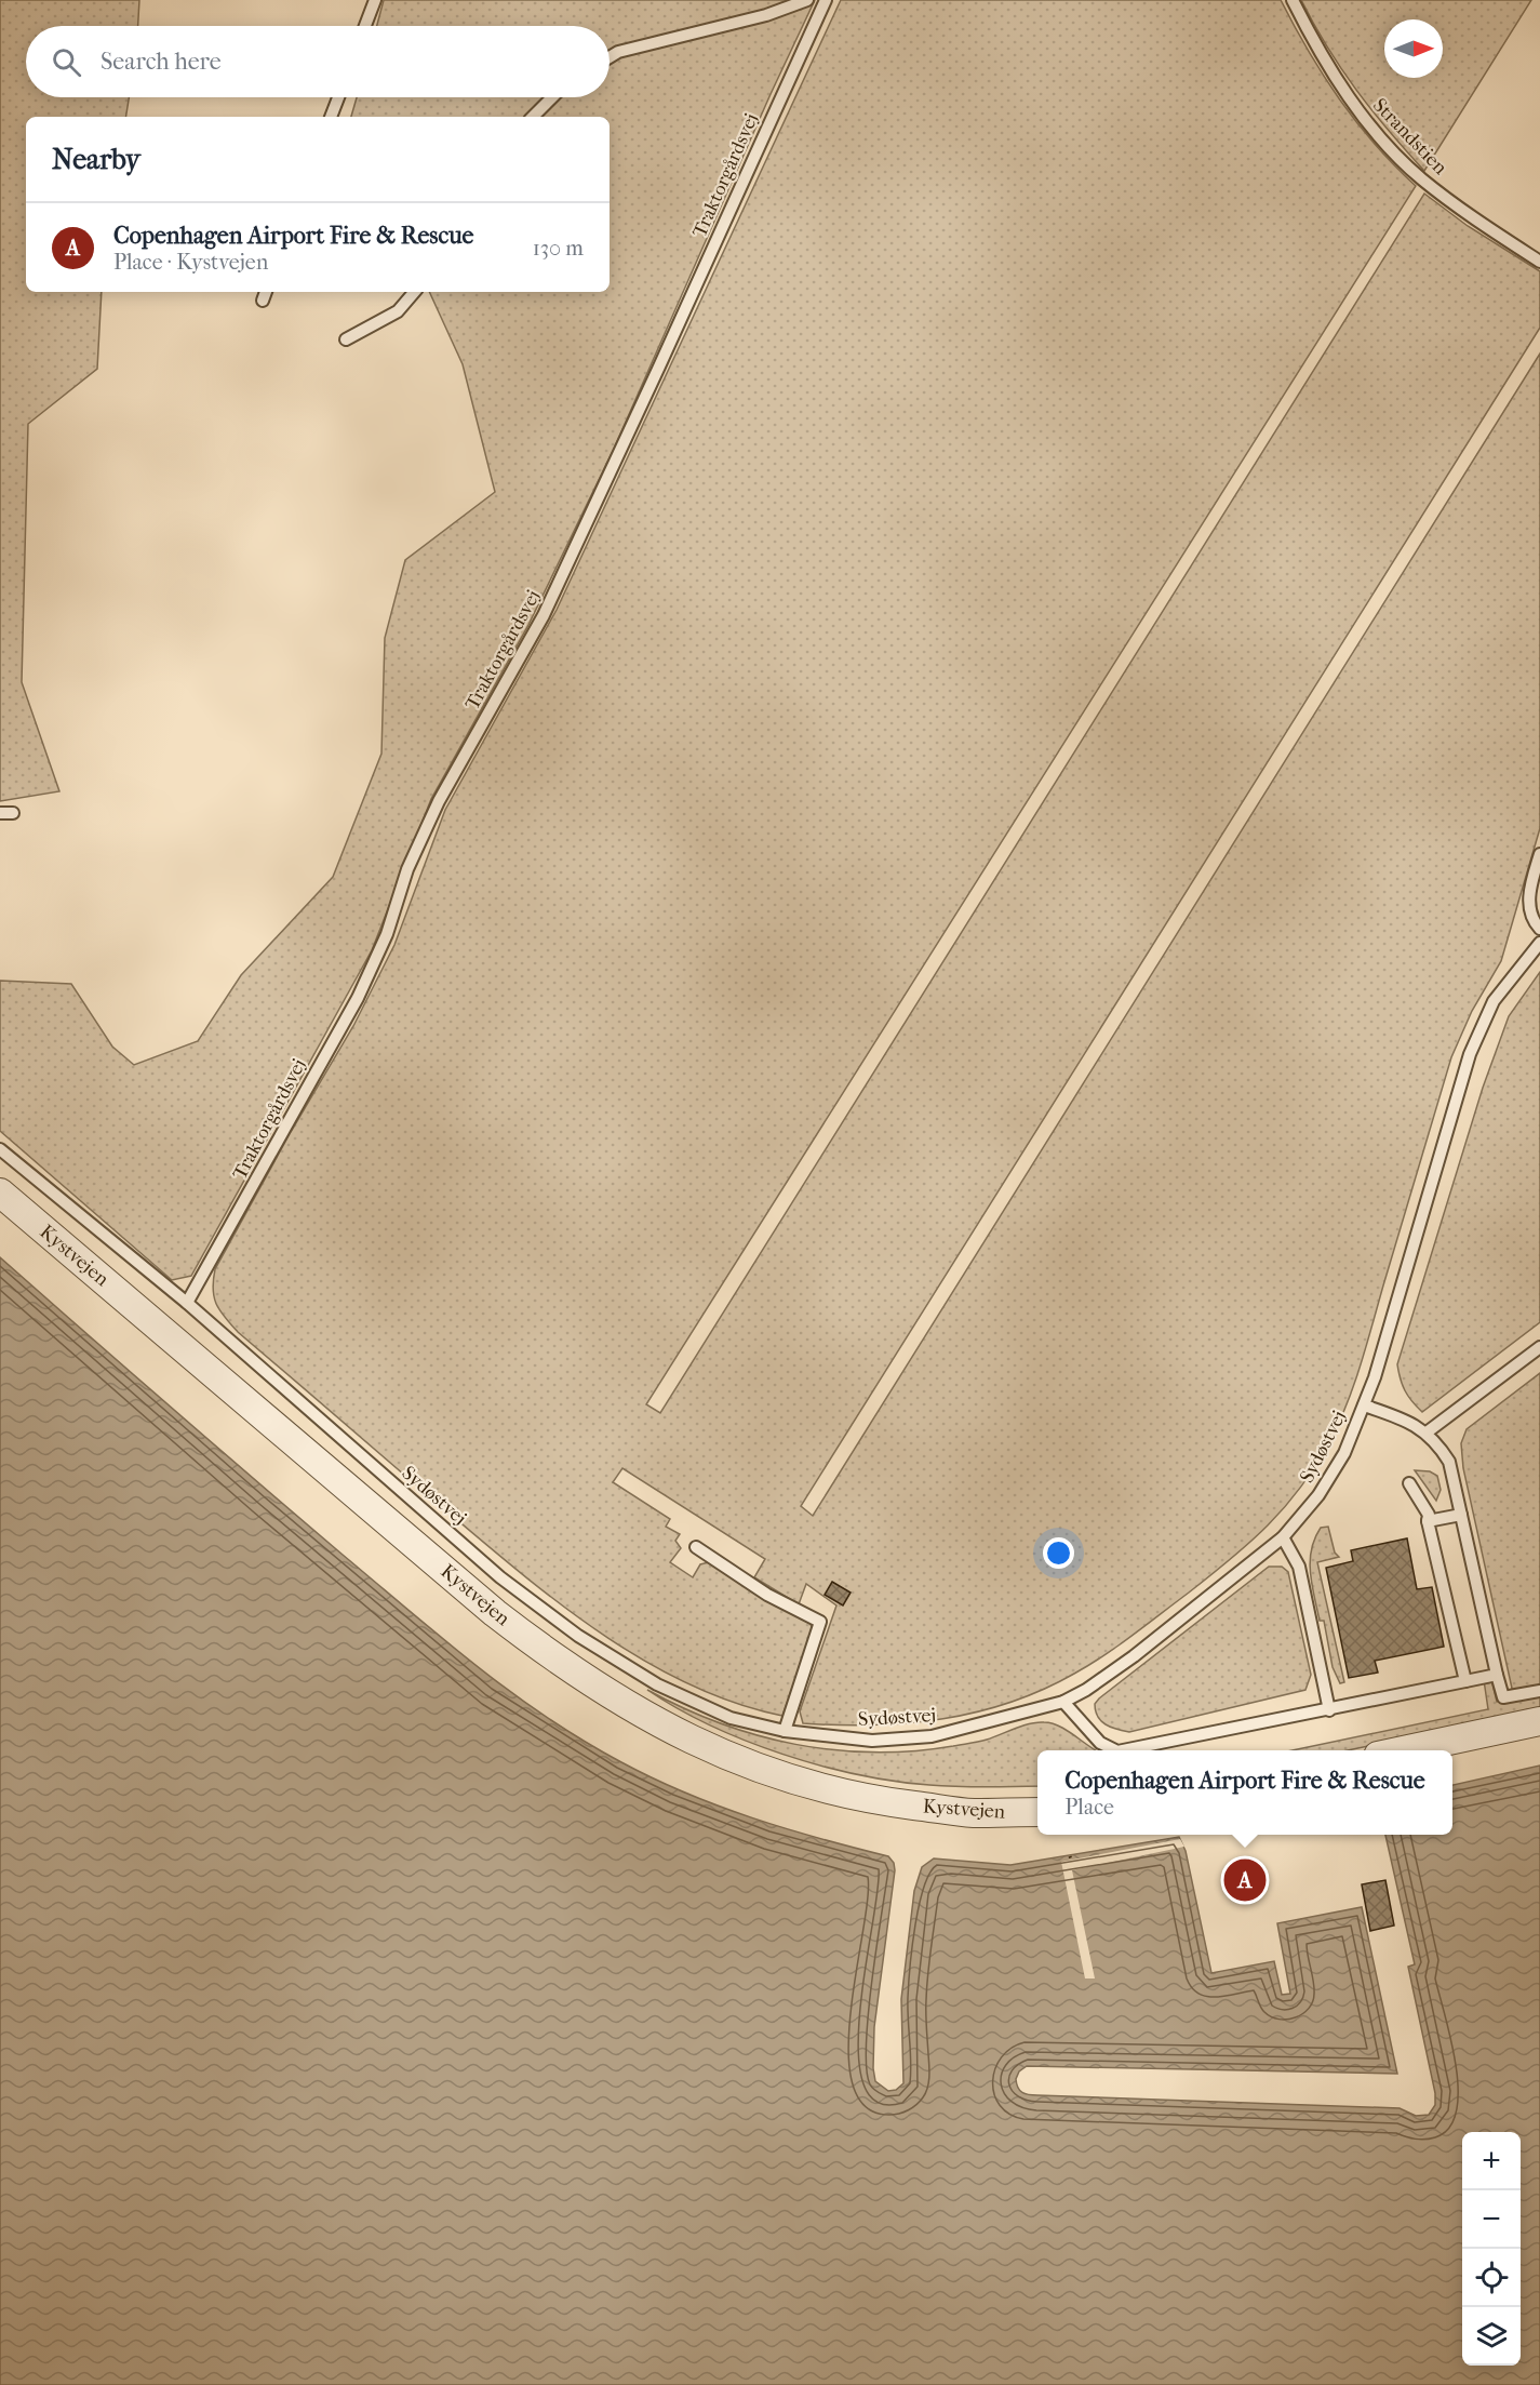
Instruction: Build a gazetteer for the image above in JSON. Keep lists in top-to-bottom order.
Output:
{
  "streets": {
    "street": ["Kystvejen"],
    "lane": ["Strandstien", "Traktorgårdsvej", "Sydøstvej"]
  },
  "crossings": [
    ["Traktorgårdsvej", "Sydøstvej"]
  ],
  "north": "right",
  "page": {
    "search": "Search here",
    "heading": "Nearby",
    "list": [
      {
        "mark": "A",
        "name": "Copenhagen Airport Fire & Rescue",
        "note": "Place · Kystvejen",
        "value": "130 m"
      }
    ],
    "popup": ["Copenhagen Airport Fire & Rescue", "Place"],
    "pins": "A",
    "map_buttons": ["+", "−"]
  }
}
